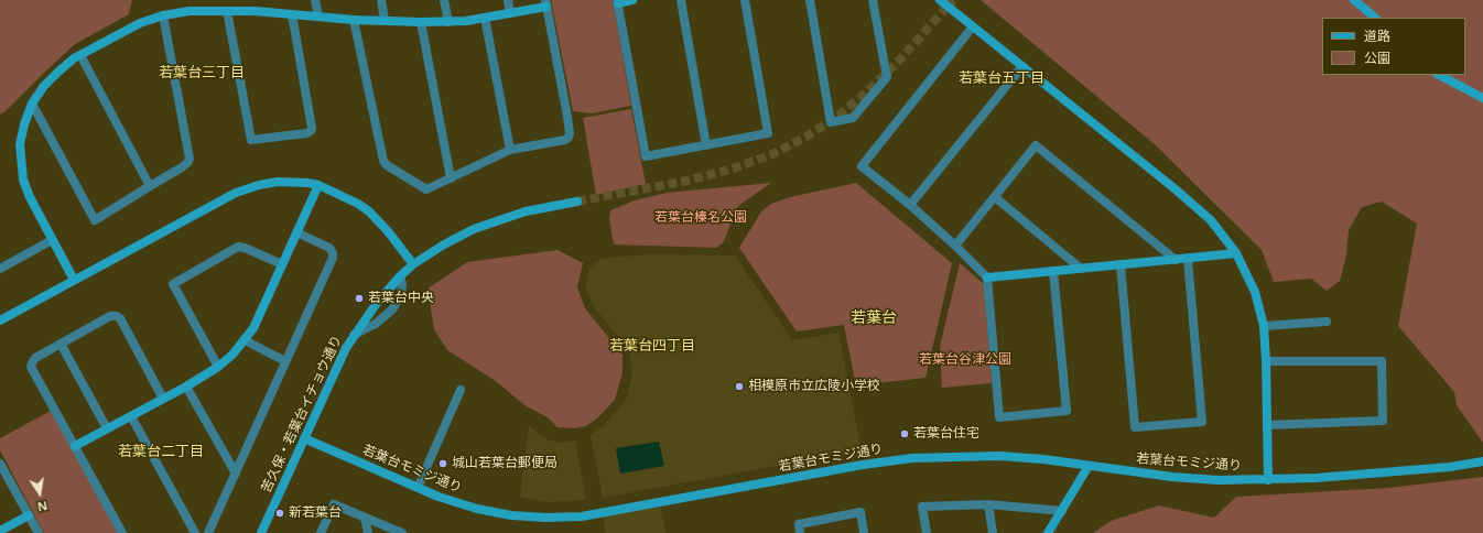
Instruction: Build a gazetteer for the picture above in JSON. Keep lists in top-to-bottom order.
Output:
{
  "streets": {
    "street": ["苦久保・若葉台イチョウ通り", "若葉台モミジ通り"]
  },
  "crossings": [
    ["苦久保・若葉台イチョウ通り", "若葉台モミジ通り"]
  ],
  "districts": [
    "若葉台三丁目",
    "若葉台五丁目",
    "若葉台",
    "若葉台四丁目",
    "若葉台二丁目"
  ],
  "parks": ["若葉台榛名公園", "若葉台谷津公園"],
  "places": [
    "若葉台中央",
    "相模原市立広陵小学校",
    "若葉台住宅",
    "城山若葉台郵便局",
    "新若葉台"
  ],
  "legend": ["道路", "公園"],
  "north": "bottom"
}
